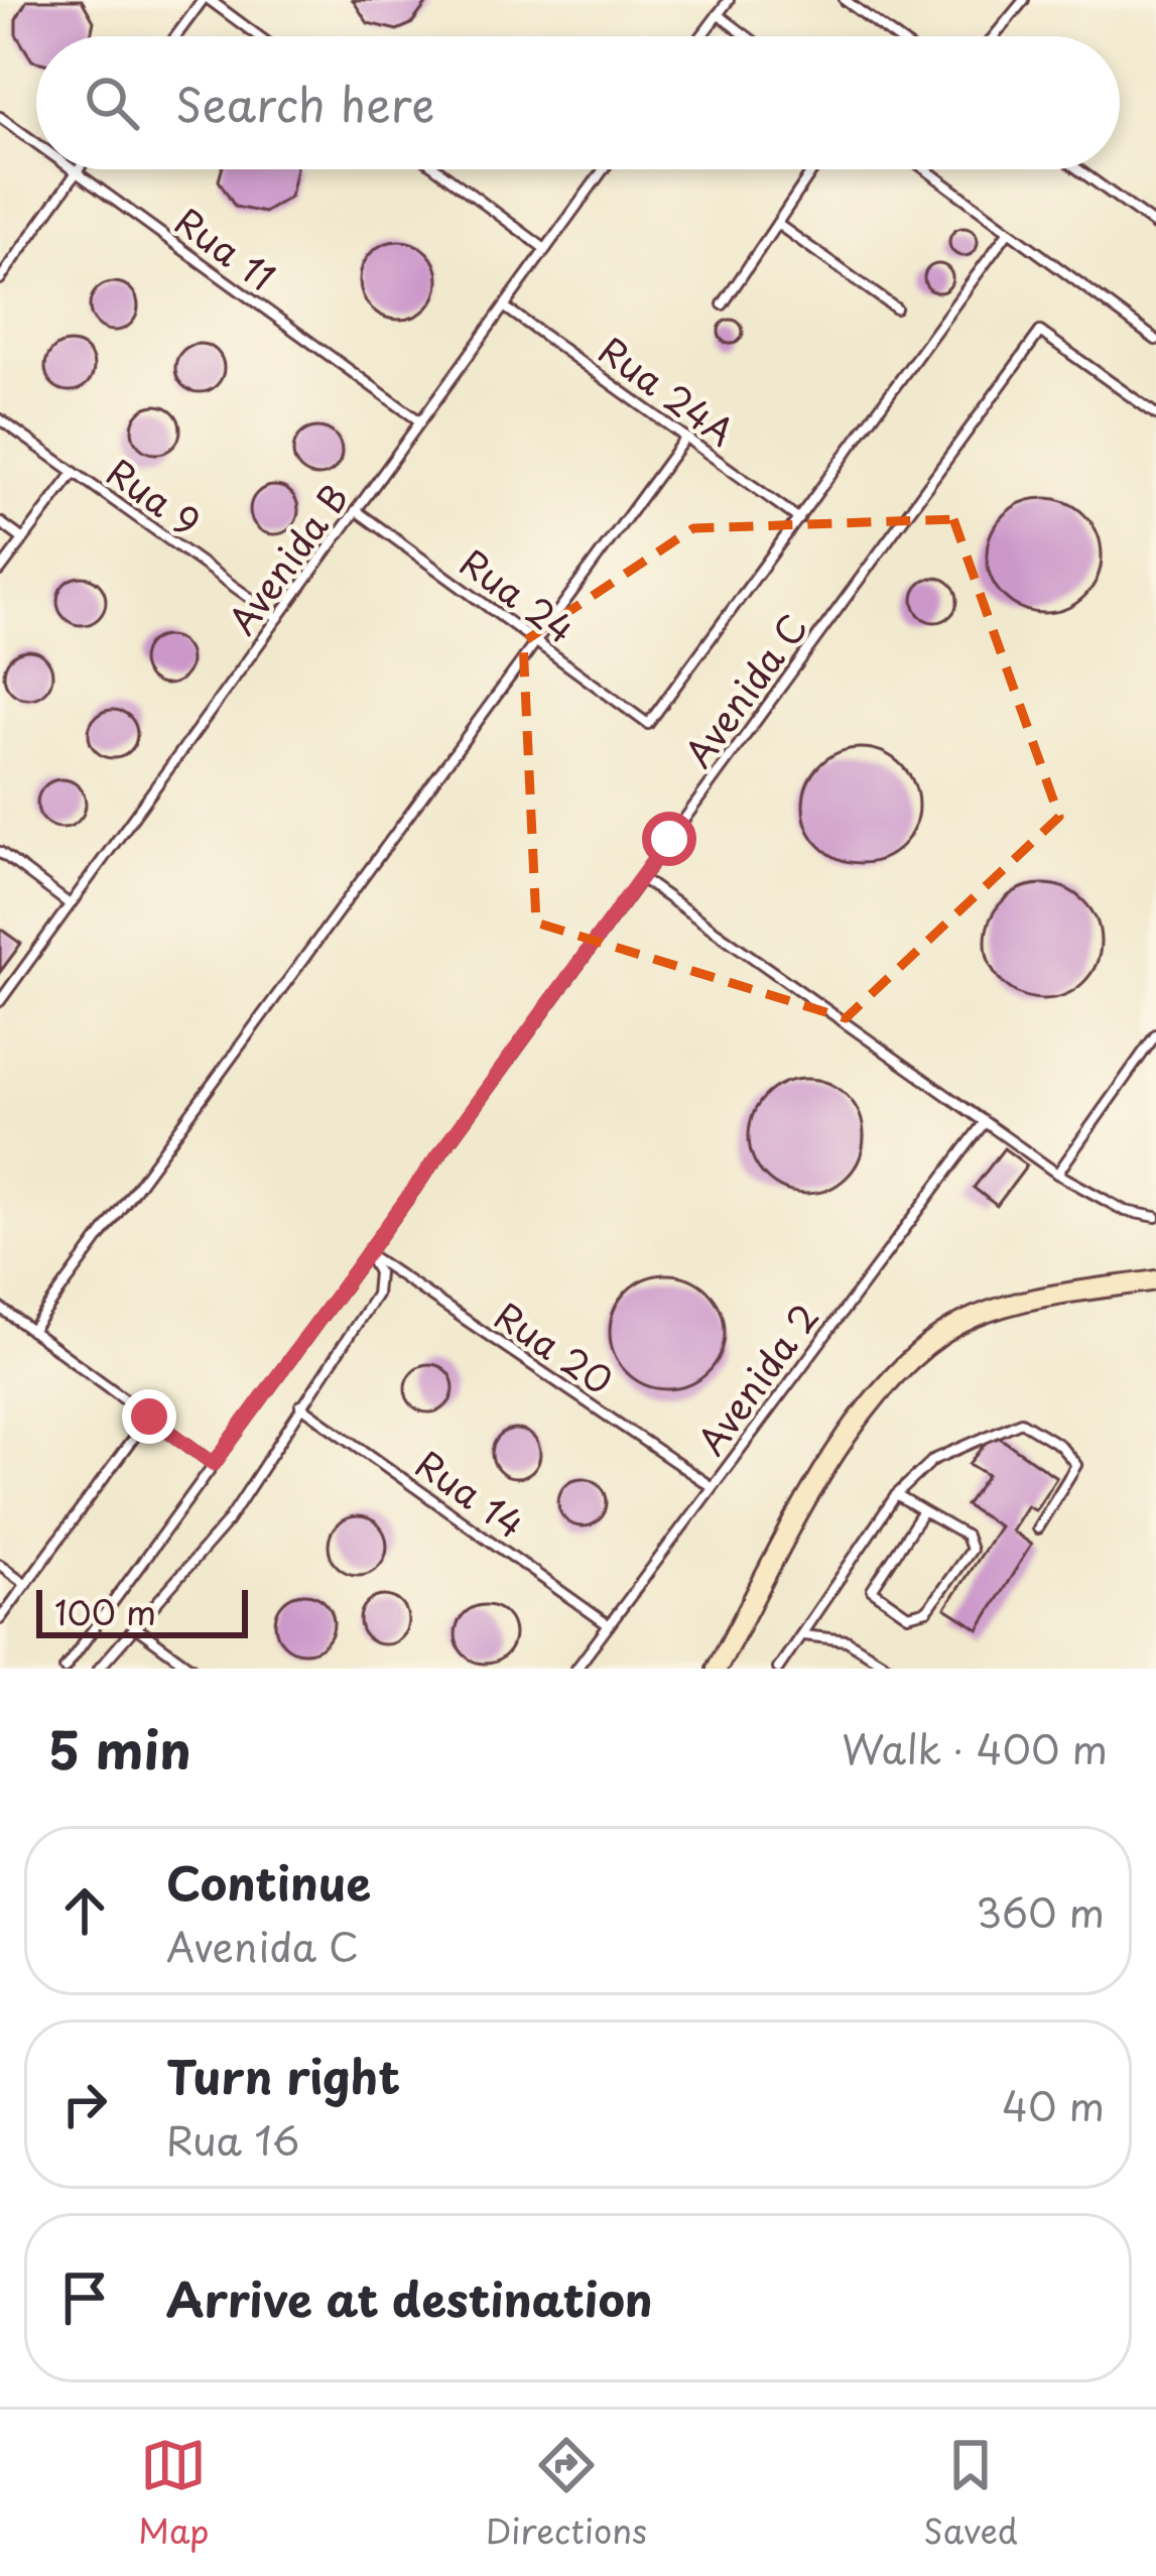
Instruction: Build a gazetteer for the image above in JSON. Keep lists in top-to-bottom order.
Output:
{
  "streets": {
    "lane": [
      "Rua 11",
      "Rua 24A",
      "Rua 9",
      "Avenida B",
      "Rua 24",
      "Avenida C",
      "Rua 20",
      "Avenida 2",
      "Rua 14"
    ]
  },
  "crossings": [
    ["Rua 11", "Avenida B"],
    ["Rua 24A", "Avenida B"],
    ["Rua 24A", "Rua 24"],
    ["Rua 9", "Avenida B"],
    ["Avenida B", "Rua 24"],
    ["Avenida C", "Rua 20"],
    ["Rua 20", "Avenida 2"],
    ["Avenida 2", "Rua 14"]
  ],
  "scale_bar": "100 m",
  "page": {
    "search": "Search here",
    "scale": "100 m",
    "heading": ["5 min", "Walk · 400 m"],
    "list": [
      ["Continue", "Avenida C", "360 m"],
      ["Turn right", "Rua 16", "40 m"],
      "Arrive at destination"
    ],
    "nav": ["Map", "Directions", "Saved"]
  }
}
